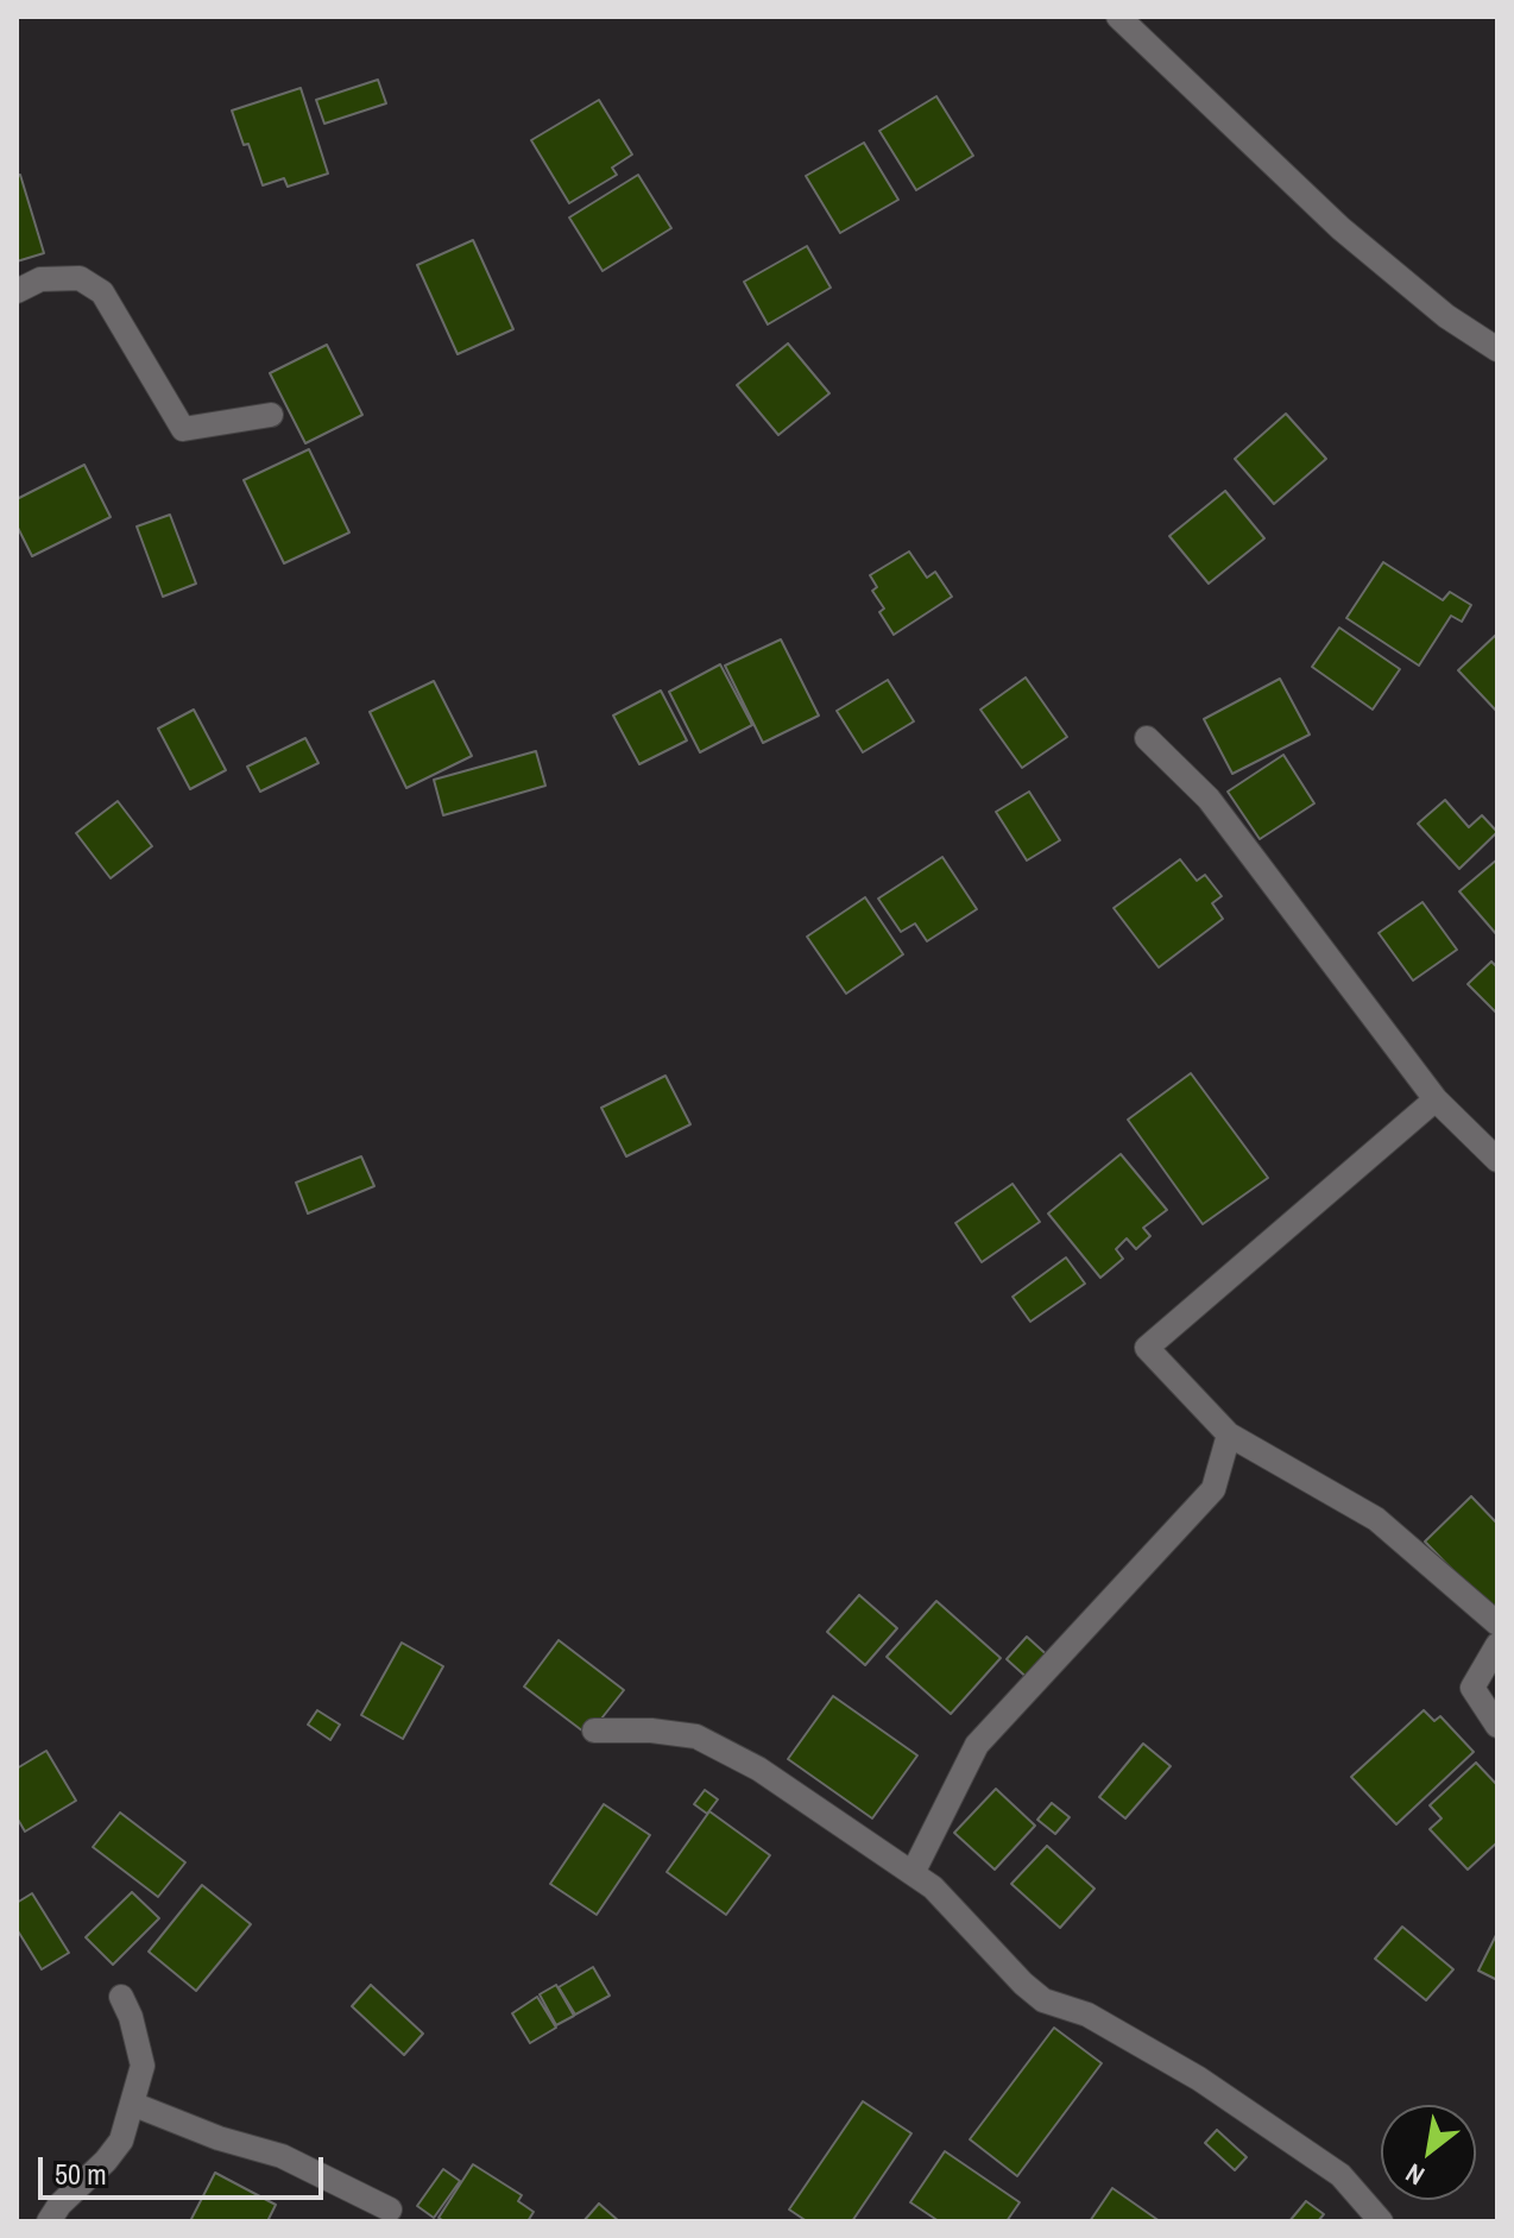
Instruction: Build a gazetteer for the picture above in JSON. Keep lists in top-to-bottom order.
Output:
{
  "scale_bar": "50 m",
  "north": "bottom left"
}
